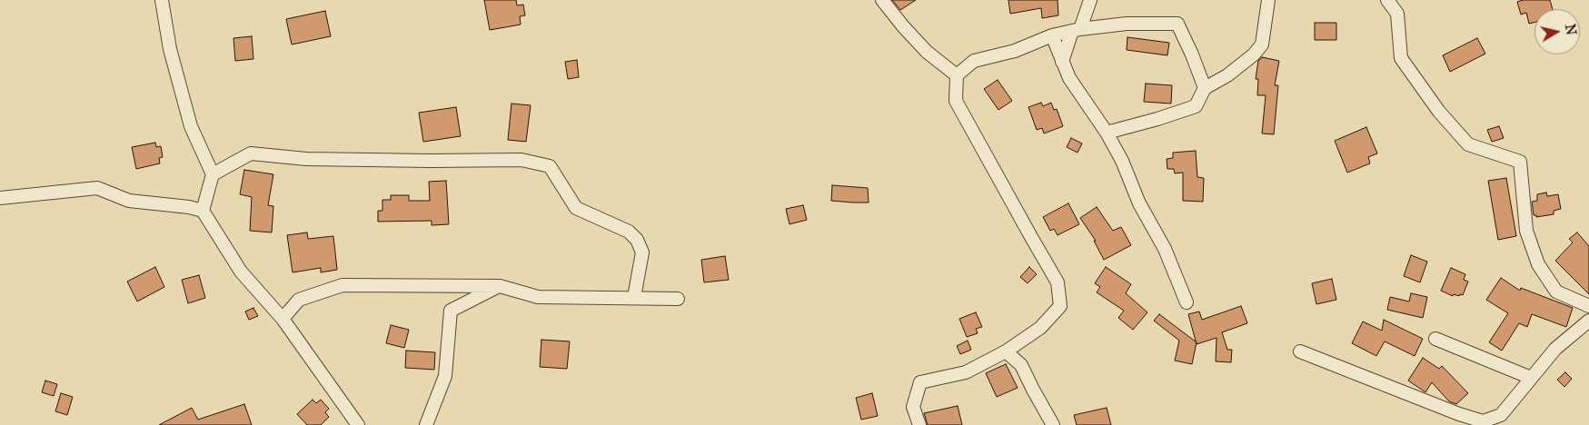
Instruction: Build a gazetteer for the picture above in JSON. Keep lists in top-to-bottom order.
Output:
{
  "north": "right"
}
